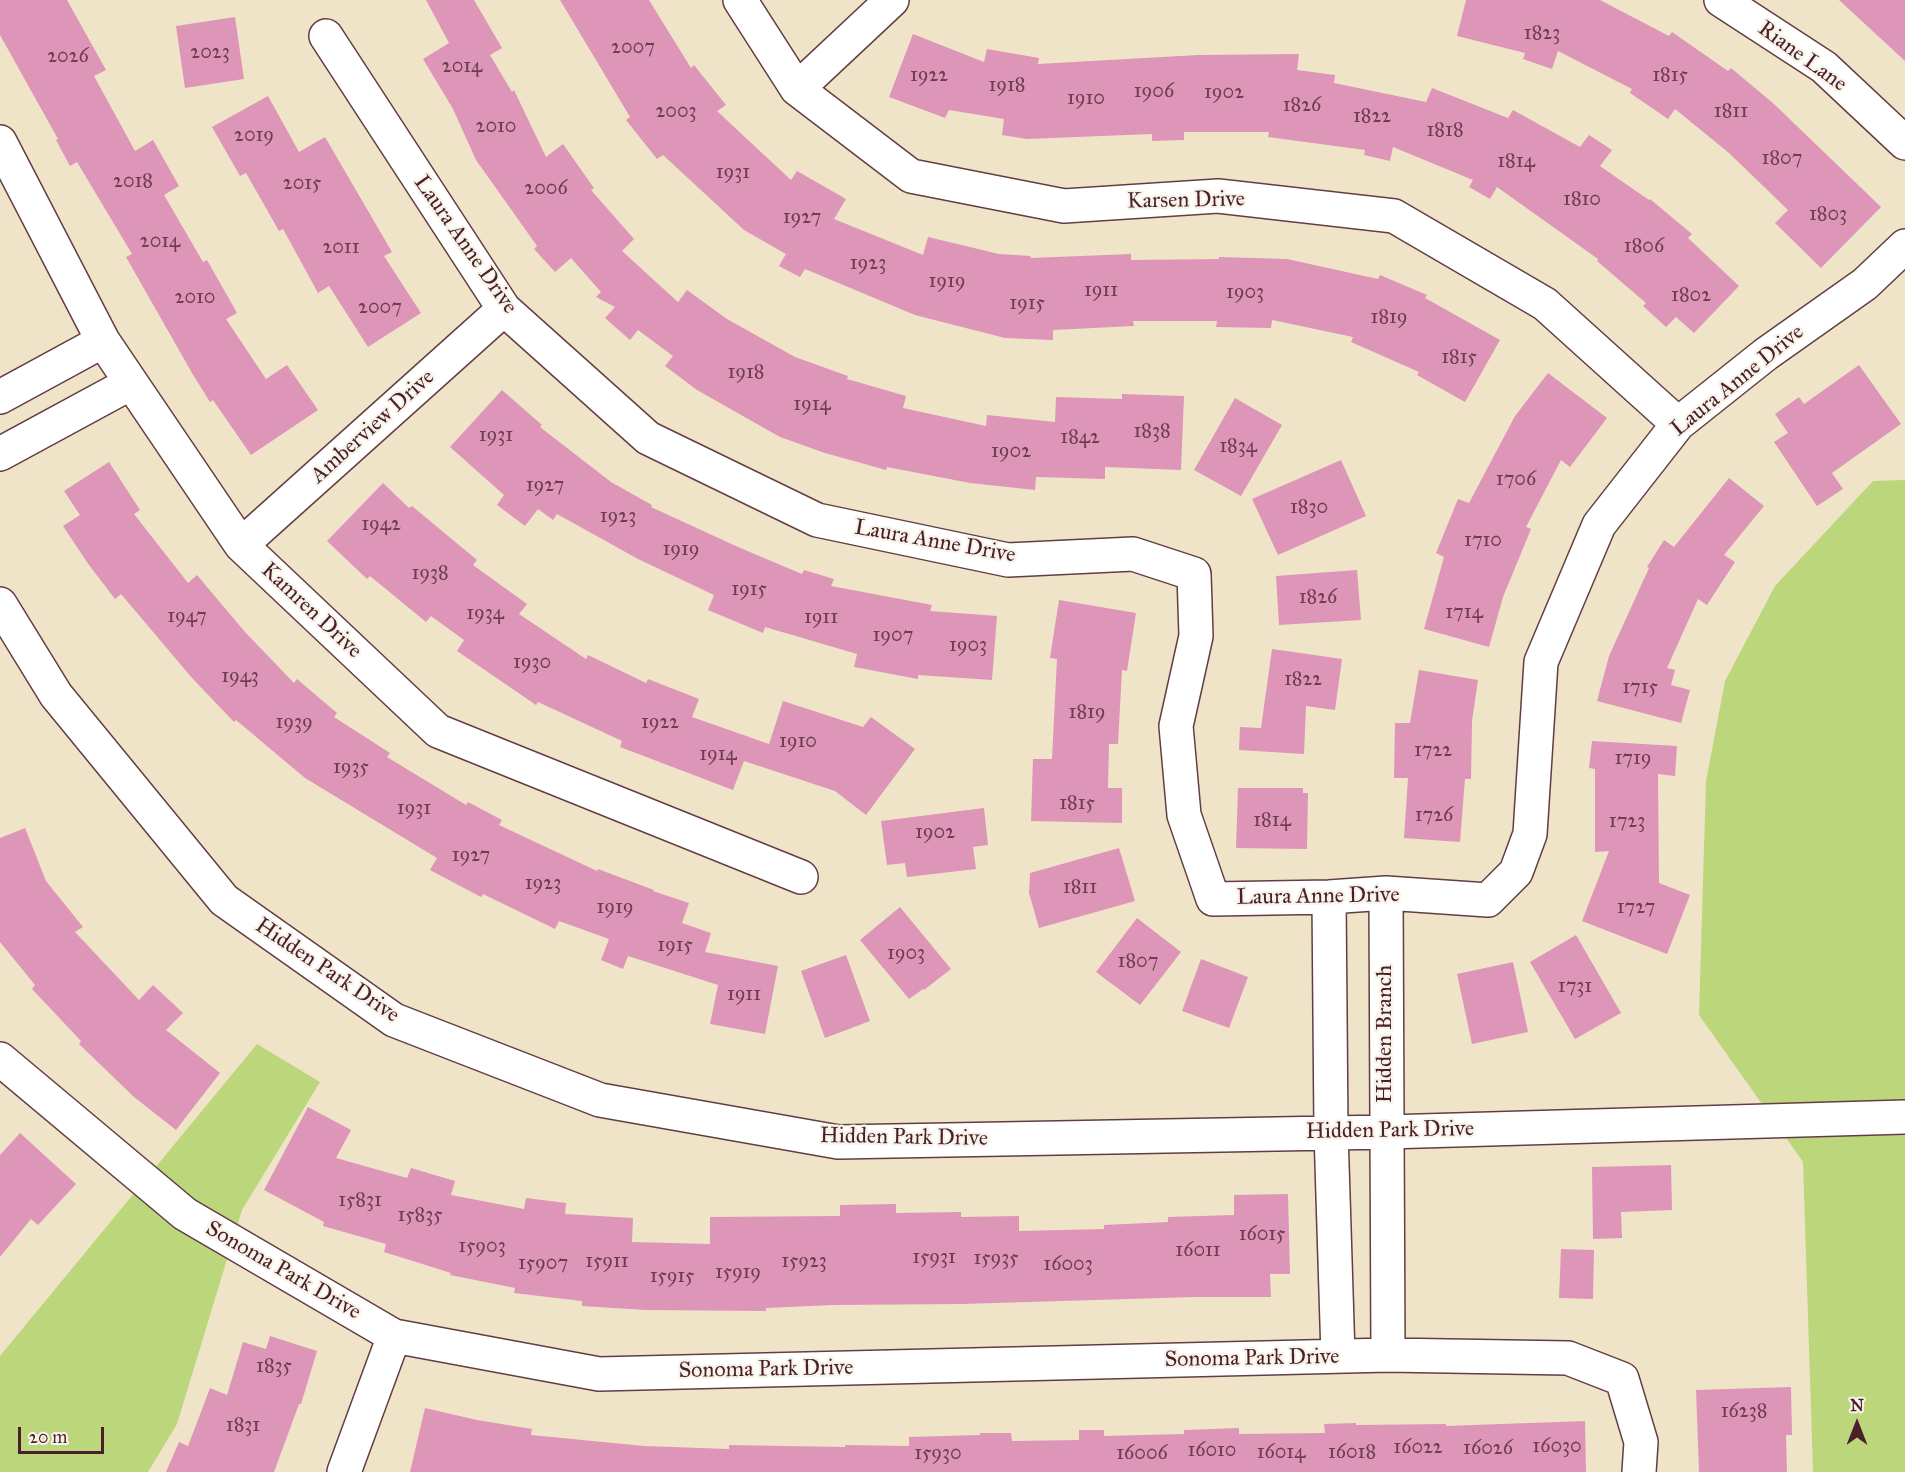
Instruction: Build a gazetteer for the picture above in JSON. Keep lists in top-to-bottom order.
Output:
{
  "streets": {
    "street": [
      "Riane Lane",
      "Karsen Drive",
      "Laura Anne Drive",
      "Amberview Drive",
      "Kamren Drive",
      "Hidden Park Drive",
      "Hidden Branch",
      "Sonoma Park Drive"
    ]
  },
  "crossings": [
    ["Karsen Drive", "Laura Anne Drive"],
    ["Laura Anne Drive", "Amberview Drive"],
    ["Laura Anne Drive", "Hidden Branch"],
    ["Amberview Drive", "Kamren Drive"],
    ["Hidden Park Drive", "Hidden Branch"],
    ["Hidden Branch", "Sonoma Park Drive"]
  ],
  "house_numbers": [
    "1823",
    "2007",
    "2023",
    "2026",
    "2014",
    "1922",
    "1815",
    "1918",
    "1906",
    "1902",
    "1910",
    "1826",
    "2003",
    "1811",
    "1822",
    "2010",
    "1818",
    "2019",
    "1807",
    "1814",
    "1931",
    "2018",
    "2015",
    "2006",
    "1810",
    "1803",
    "1927",
    "2014",
    "1806",
    "2011",
    "1923",
    "1919",
    "1911",
    "1903",
    "1802",
    "2010",
    "1915",
    "2007",
    "1819",
    "1815",
    "1918",
    "1914",
    "1838",
    "1931",
    "1842",
    "1834",
    "1902",
    "1706",
    "1927",
    "1830",
    "1923",
    "1942",
    "1710",
    "1919",
    "1938",
    "1915",
    "1826",
    "1714",
    "1934",
    "1947",
    "1911",
    "1907",
    "1903",
    "1930",
    "1943",
    "1822",
    "1715",
    "1819",
    "1939",
    "1922",
    "1910",
    "1722",
    "1914",
    "1719",
    "1935",
    "1815",
    "1931",
    "1726",
    "1814",
    "1723",
    "1902",
    "1927",
    "1923",
    "1811",
    "1919",
    "1727",
    "1915",
    "1903",
    "1807",
    "1731",
    "1911",
    "15831",
    "15835",
    "16015",
    "15903",
    "16011",
    "15931",
    "15935",
    "15911",
    "15923",
    "15907",
    "16003",
    "15919",
    "15915",
    "1835",
    "16238",
    "1831",
    "16030",
    "16022",
    "16026",
    "16010",
    "16014",
    "16018",
    "15930",
    "16006"
  ],
  "scale_bar": "20 m",
  "north": "top"
}
